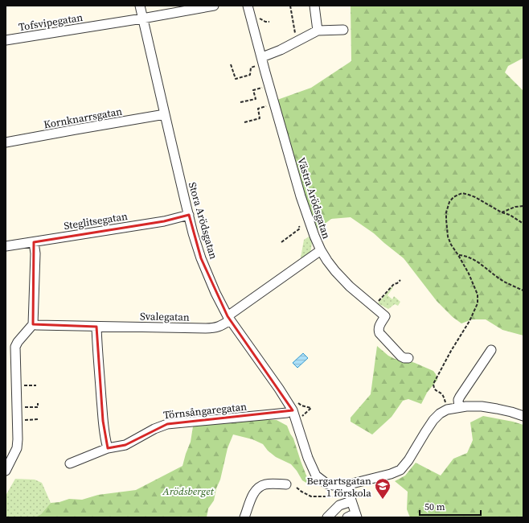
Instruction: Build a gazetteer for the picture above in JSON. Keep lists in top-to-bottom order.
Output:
{
  "streets": {
    "street": [
      "Tofsvipegatan",
      "Kornknarrsgatan",
      "Västra Arödsgatan",
      "Steglitsegatan",
      "Stora Arödsgatan",
      "Svalegatan",
      "Törnsångaregatan"
    ]
  },
  "crossings": [
    ["Tofsvipegatan", "Stora Arödsgatan"],
    ["Kornknarrsgatan", "Stora Arödsgatan"],
    ["Västra Arödsgatan", "Svalegatan"],
    ["Steglitsegatan", "Stora Arödsgatan"],
    ["Stora Arödsgatan", "Svalegatan"],
    ["Stora Arödsgatan", "Törnsångaregatan"]
  ],
  "parks": ["Arödsberget"],
  "places": {
    "school or university": ["Bergartsgatan 1 förskola"]
  },
  "scale_bar": "50 m"
}
